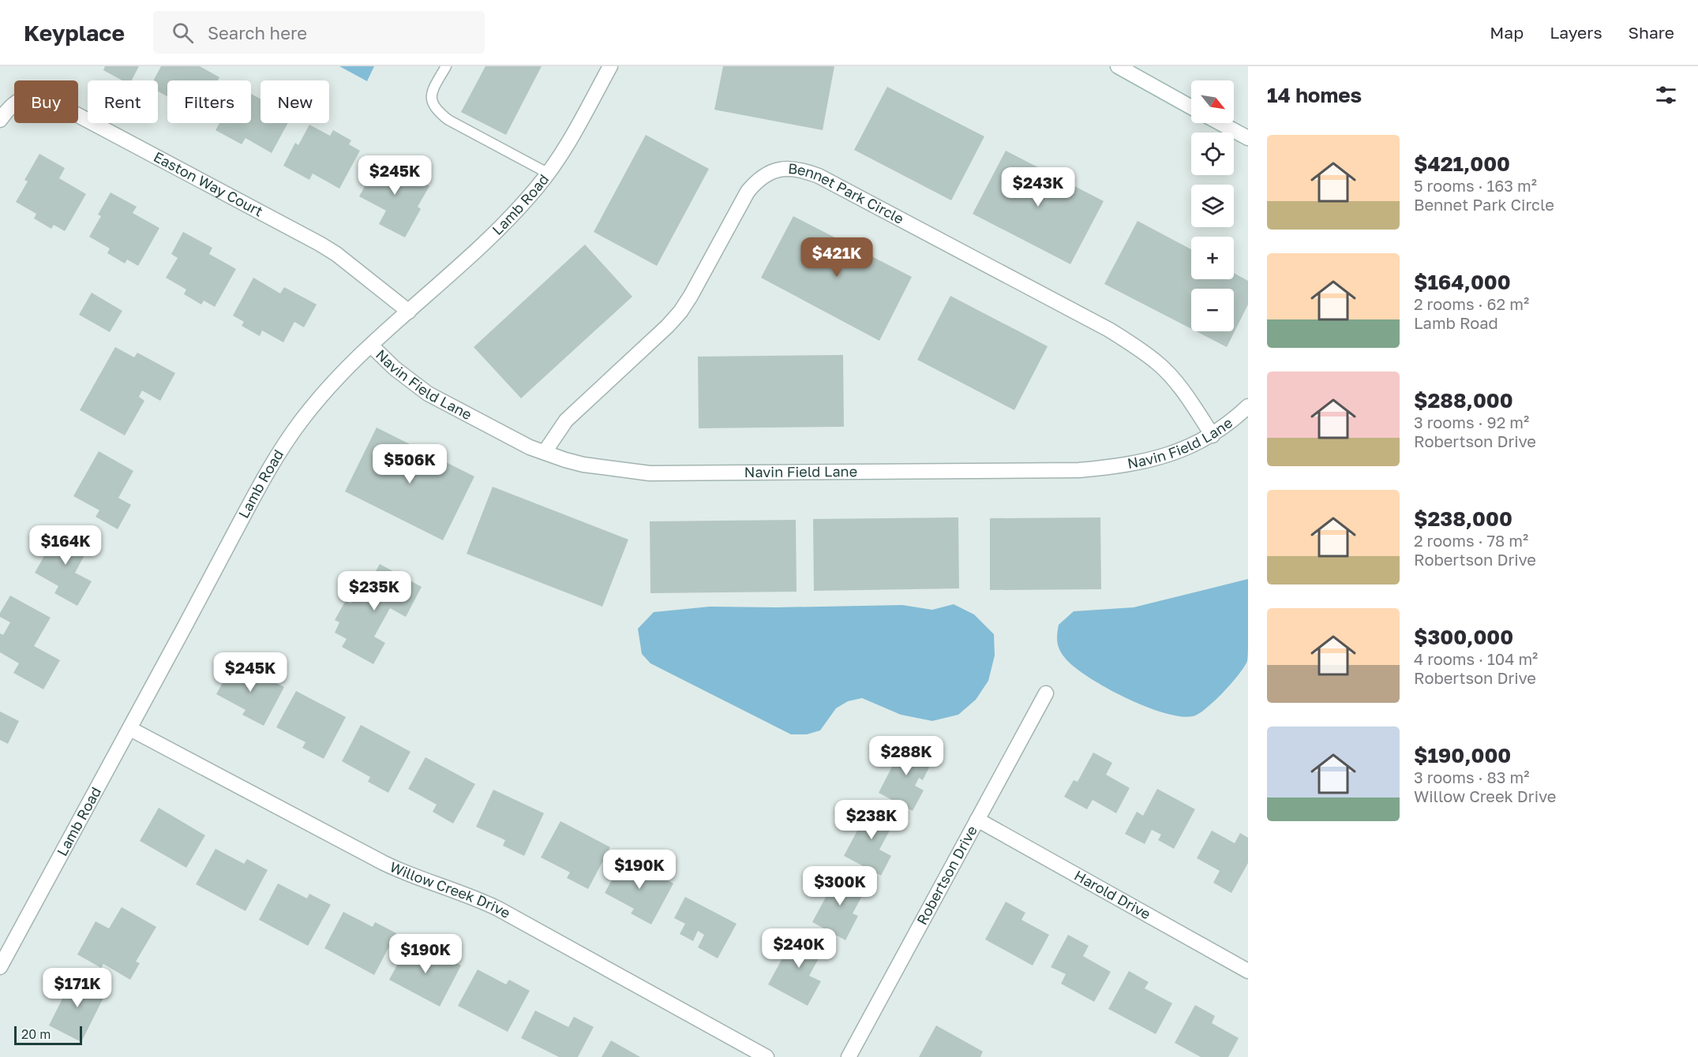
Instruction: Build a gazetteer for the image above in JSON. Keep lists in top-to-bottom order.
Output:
{
  "streets": {
    "street": [
      "Easton Way Court",
      "Bennet Park Circle",
      "Lamb Road",
      "Navin Field Lane",
      "Robertson Drive",
      "Willow Creek Drive",
      "Harold Drive"
    ]
  },
  "crossings": [
    ["Easton Way Court", "Lamb Road"],
    ["Bennet Park Circle", "Navin Field Lane"],
    ["Lamb Road", "Navin Field Lane"],
    ["Lamb Road", "Willow Creek Drive"],
    ["Robertson Drive", "Harold Drive"]
  ],
  "scale_bar": "20 m",
  "north": "bottom right",
  "page": {
    "header": "Keyplace",
    "search": "Search here",
    "nav": ["Map", "Layers", "Share"],
    "heading": "14 homes",
    "map_buttons": ["+", "−"],
    "chip": [
      "Buy",
      "Rent",
      "Filters",
      "New"
    ],
    "list": [
      {
        "name": "$421,000",
        "note": "5 rooms · 163 m² · Bennet Park Circle"
      },
      {
        "name": "$164,000",
        "note": "2 rooms · 62 m² · Lamb Road"
      },
      {
        "name": "$288,000",
        "note": "3 rooms · 92 m² · Robertson Drive"
      },
      {
        "name": "$238,000",
        "note": "2 rooms · 78 m² · Robertson Drive"
      },
      {
        "name": "$300,000",
        "note": "4 rooms · 104 m² · Robertson Drive"
      },
      {
        "name": "$190,000",
        "note": "3 rooms · 83 m² · Willow Creek Drive"
      }
    ],
    "price": [
      "$245K",
      "$243K",
      "$421K",
      "$506K",
      "$164K",
      "$235K",
      "$245K",
      "$288K",
      "$238K",
      "$190K",
      "$300K",
      "$240K",
      "$190K",
      "$171K"
    ],
    "scale": "20 m"
  }
}
